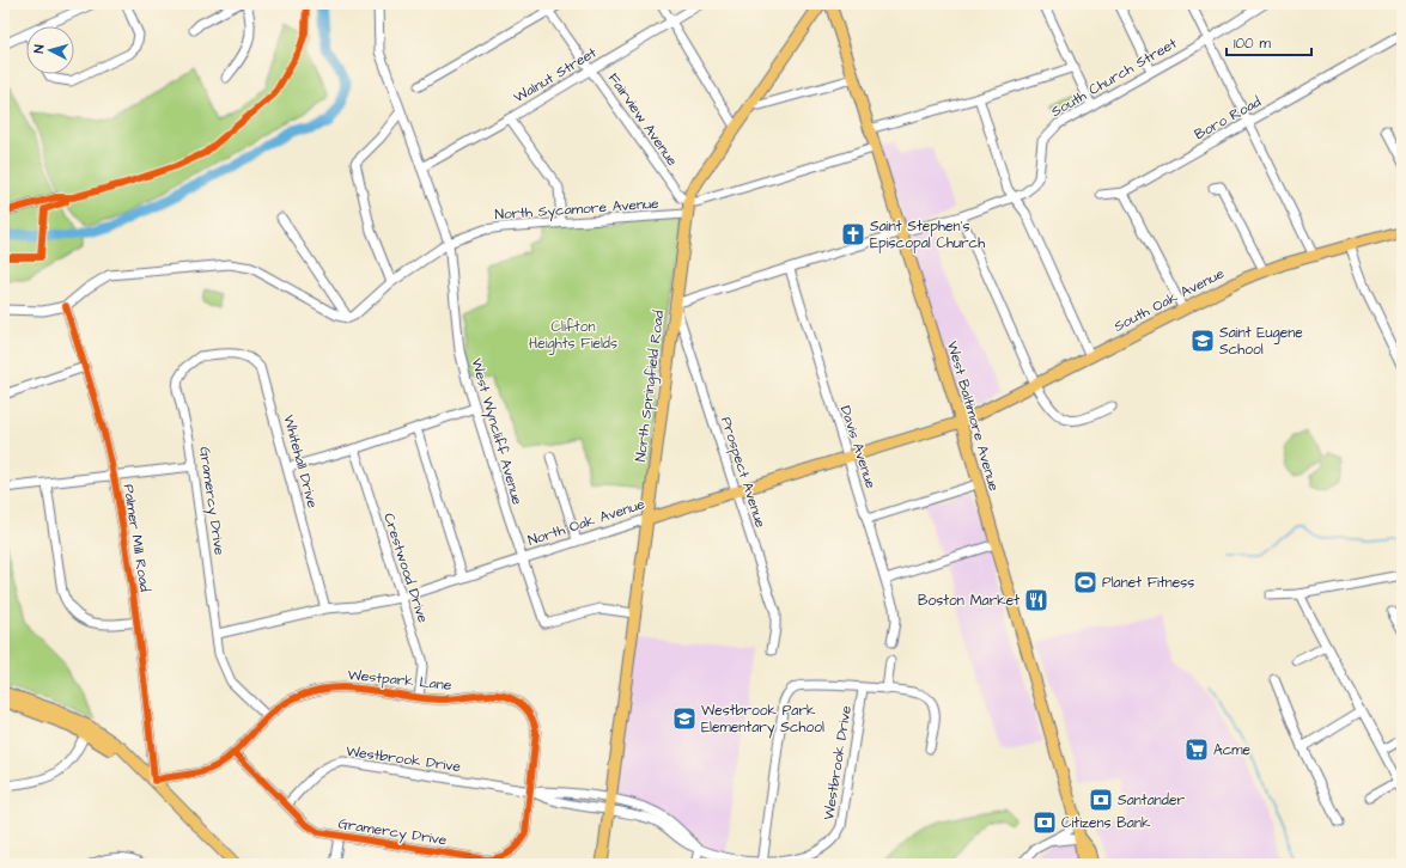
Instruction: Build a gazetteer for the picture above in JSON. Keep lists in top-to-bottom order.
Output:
{
  "streets": {
    "main road": [
      "South Oak Avenue",
      "North Springfield Road",
      "West Baltimore Avenue",
      "North Oak Avenue"
    ],
    "street": [
      "Walnut Street",
      "South Church Street",
      "Boro Road",
      "Fairview Avenue",
      "North Sycamore Avenue",
      "West Wyncliff Avenue",
      "Davis Avenue",
      "Whitehall Drive",
      "Prospect Avenue",
      "Gramercy Drive",
      "Palmer Mill Road",
      "Crestwood Drive",
      "Westpark Lane",
      "Westbrook Drive"
    ]
  },
  "crossings": [
    ["Walnut Street", "Fairview Avenue"],
    ["Walnut Street", "West Wyncliff Avenue"],
    ["South Church Street", "North Springfield Road"],
    ["South Church Street", "West Baltimore Avenue"],
    ["South Church Street", "Davis Avenue"],
    ["South Church Street", "Prospect Avenue"],
    ["Fairview Avenue", "North Springfield Road"],
    ["North Sycamore Avenue", "North Springfield Road"],
    ["North Sycamore Avenue", "West Wyncliff Avenue"],
    ["South Oak Avenue", "West Baltimore Avenue"],
    ["South Oak Avenue", "North Oak Avenue"],
    ["North Springfield Road", "West Wyncliff Avenue"],
    ["North Springfield Road", "Prospect Avenue"],
    ["North Springfield Road", "North Oak Avenue"],
    ["North Springfield Road", "Westbrook Drive"],
    ["West Baltimore Avenue", "North Oak Avenue"],
    ["West Wyncliff Avenue", "North Oak Avenue"],
    ["Davis Avenue", "North Oak Avenue"],
    ["Whitehall Drive", "Gramercy Drive"],
    ["Whitehall Drive", "North Oak Avenue"],
    ["Prospect Avenue", "North Oak Avenue"],
    ["Gramercy Drive", "North Oak Avenue"],
    ["Gramercy Drive", "Westpark Lane"],
    ["Gramercy Drive", "Westbrook Drive"],
    ["North Oak Avenue", "Crestwood Drive"],
    ["Palmer Mill Road", "Westpark Lane"],
    ["Crestwood Drive", "Westpark Lane"],
    ["Westpark Lane", "Westbrook Drive"]
  ],
  "parks": ["Clifton Heights Fields"],
  "places": {
    "church": ["Saint Stephen's Episcopal Church"],
    "school or university": ["Saint Eugene School", "Westbrook Park Elementary School"],
    "sports": ["Planet Fitness"],
    "restaurant": ["Boston Market"],
    "supermarket": ["Acme"],
    "bank": ["Santander", "Citizens Bank"]
  },
  "scale_bar": "100 m",
  "north": "left"
}
